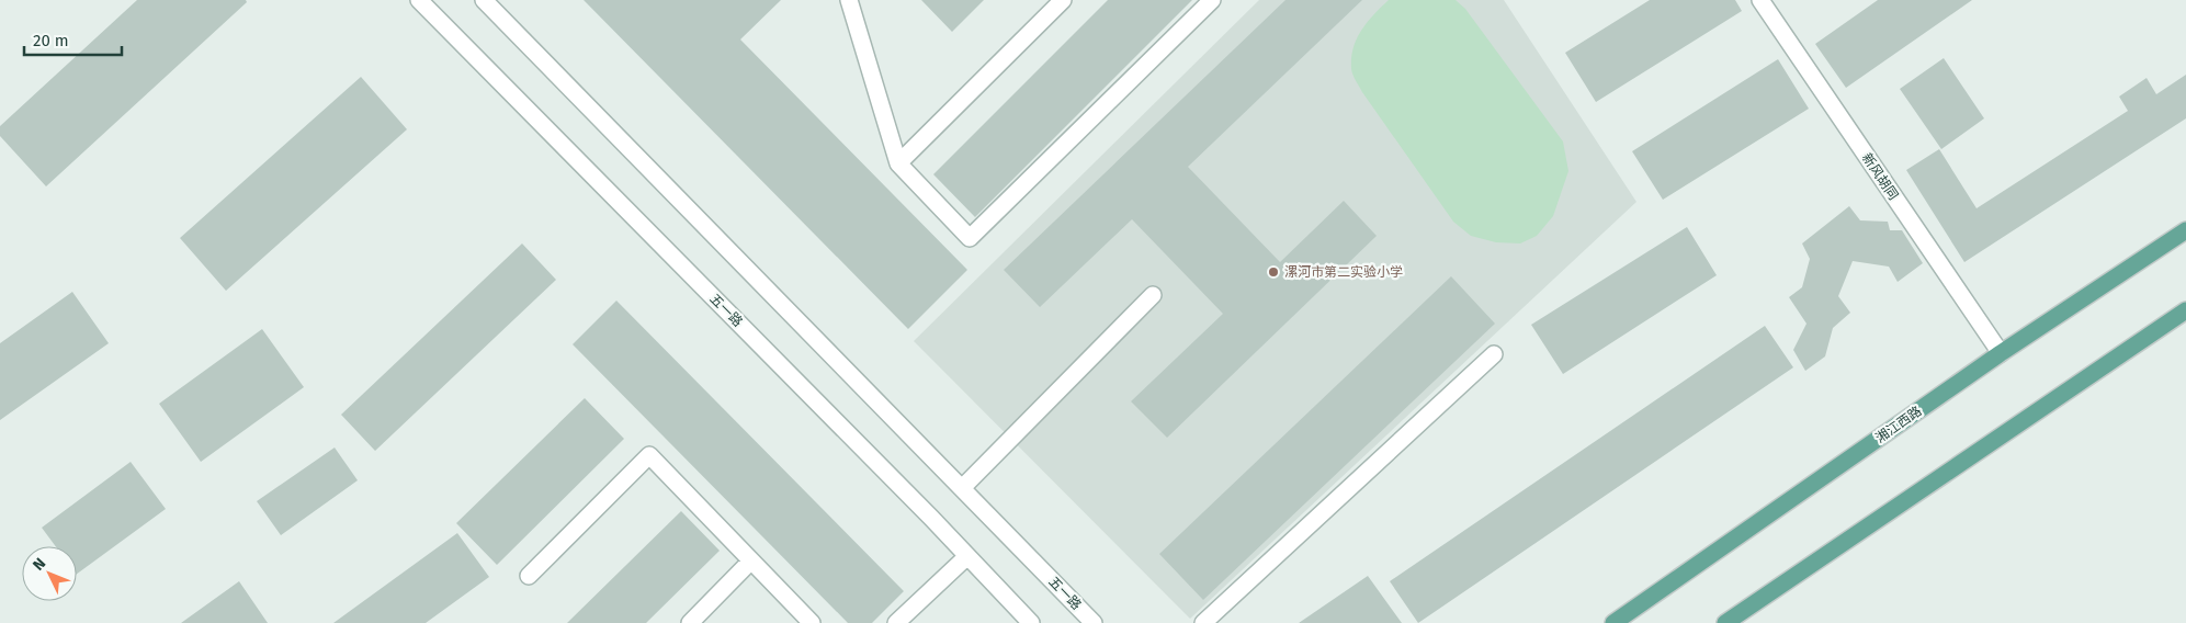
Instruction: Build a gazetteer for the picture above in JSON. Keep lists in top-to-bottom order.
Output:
{
  "streets": {
    "main road": ["湘江西路"],
    "street": ["新风胡同", "五一路"]
  },
  "crossings": [
    ["新风胡同", "湘江西路"]
  ],
  "places": ["漯河市第二实验小学"],
  "scale_bar": "20 m",
  "north": "top left"
}
